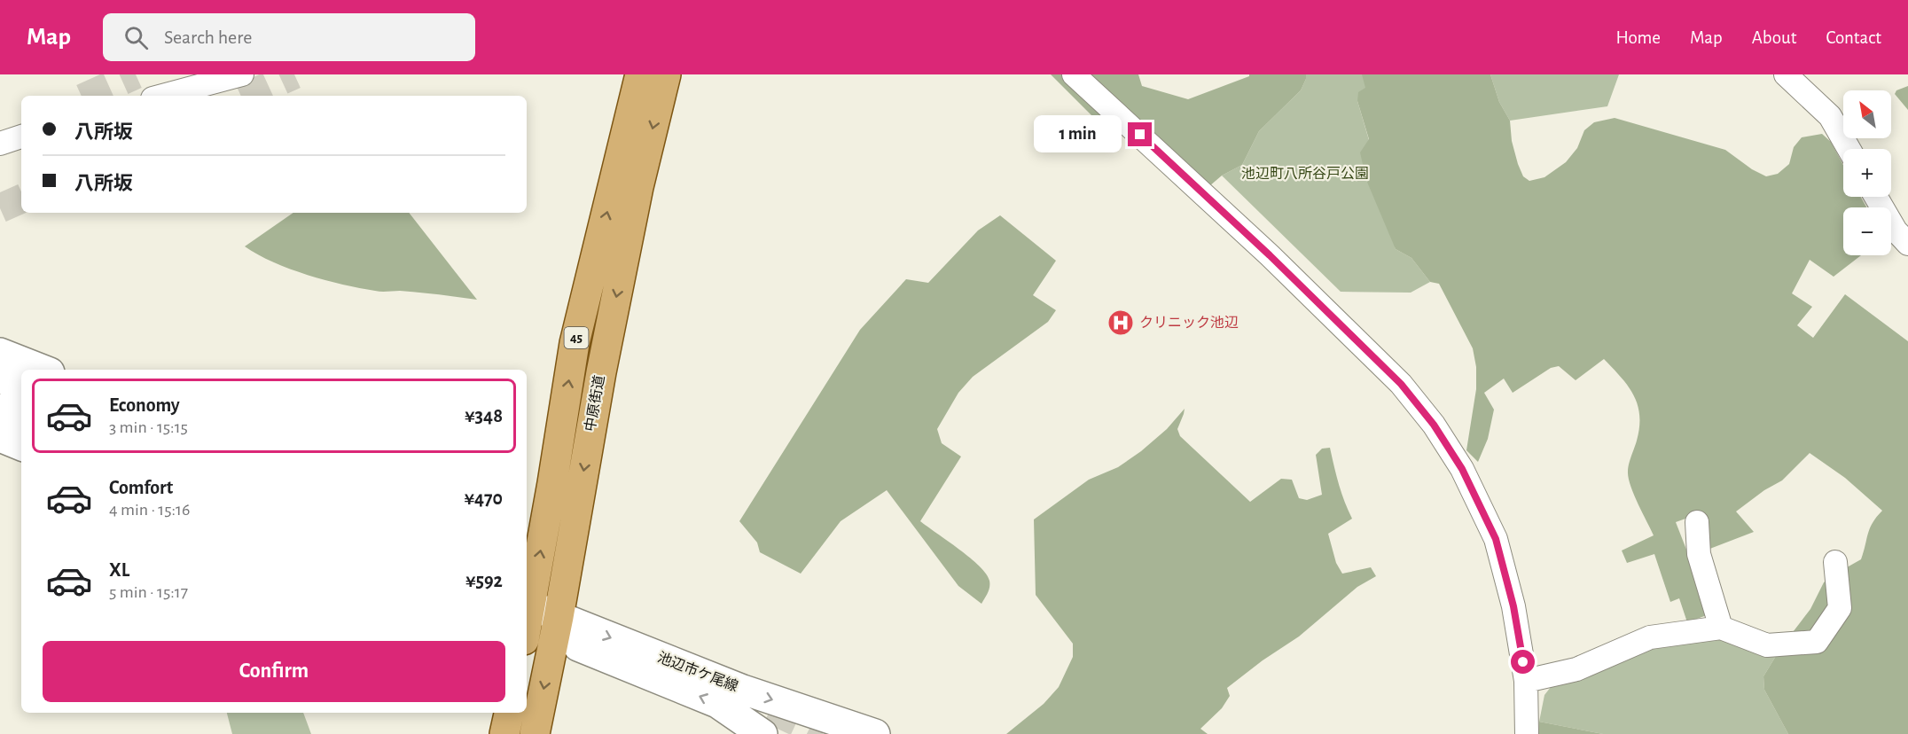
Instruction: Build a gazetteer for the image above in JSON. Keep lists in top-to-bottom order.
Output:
{
  "streets": {
    "main road": ["45", "中原街道"],
    "street": ["池辺市ケ尾線"]
  },
  "crossings": [
    ["中原街道", "池辺市ケ尾線"]
  ],
  "parks": ["池辺町八所谷戸公園"],
  "places": {
    "hospital": ["クリニック池辺"]
  },
  "north": "top left",
  "page": {
    "header": "Map",
    "search": "Search here",
    "nav": [
      "Home",
      "Map",
      "About",
      "Contact"
    ],
    "map_buttons": ["+", "−"],
    "banner": ["八所坂", "八所坂"],
    "bubble": "1 min",
    "list": [
      {
        "name": "Economy",
        "note": "3 min · 15:15",
        "value": "¥348"
      },
      {
        "name": "Comfort",
        "note": "4 min · 15:16",
        "value": "¥470"
      },
      {
        "name": "XL",
        "note": "5 min · 15:17",
        "value": "¥592"
      }
    ],
    "buttons": "Confirm"
  }
}
